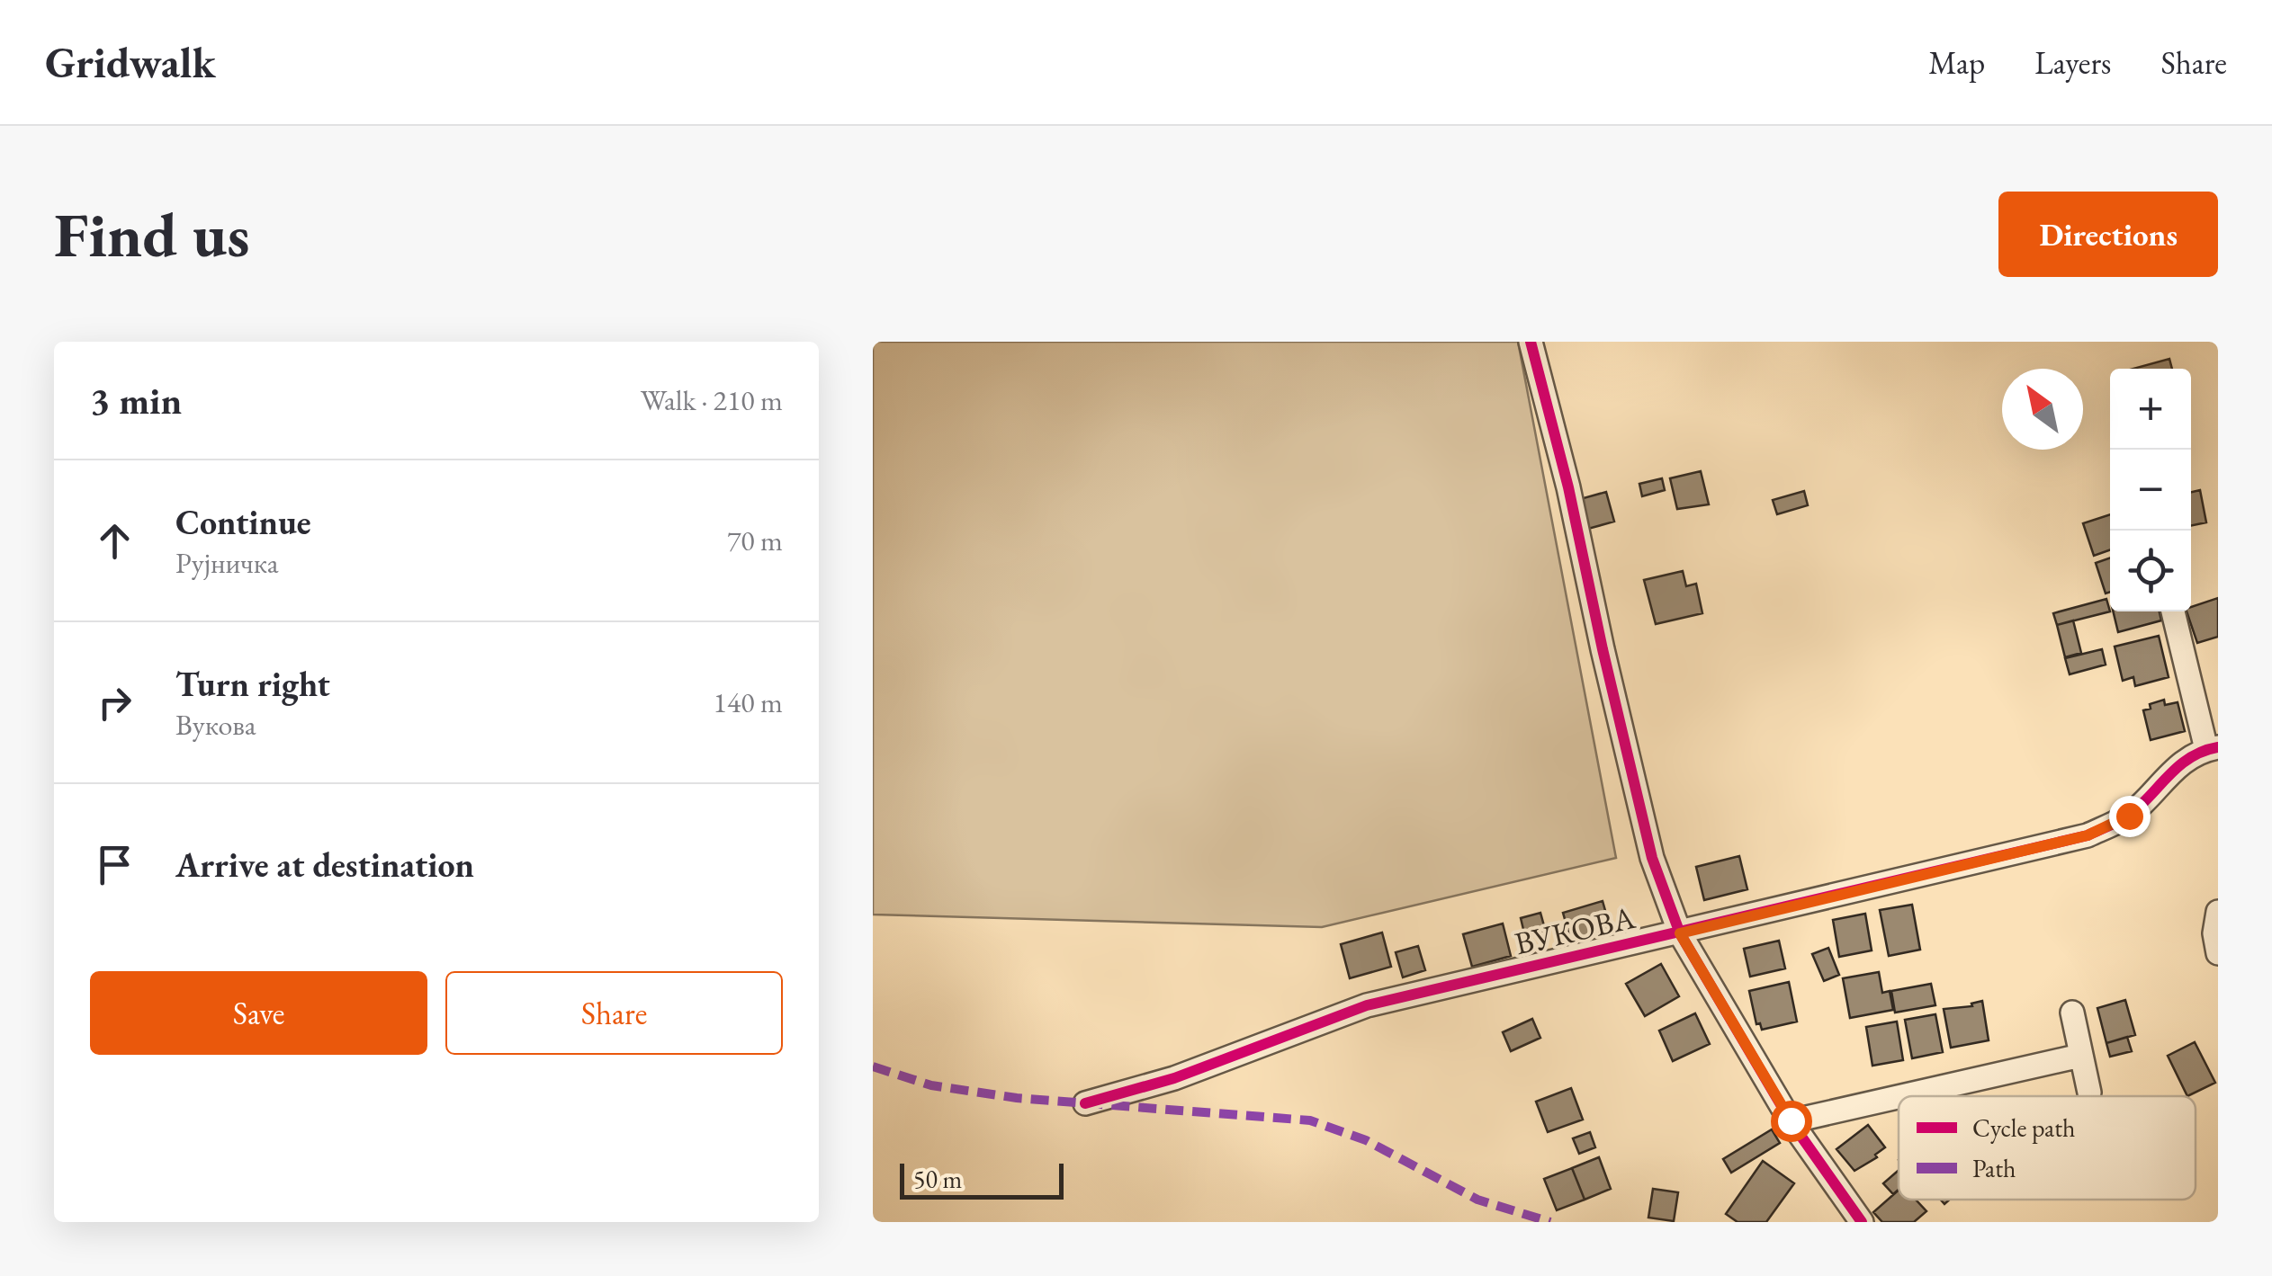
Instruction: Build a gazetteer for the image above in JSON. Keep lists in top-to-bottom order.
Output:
{
  "streets": {
    "street": ["ВУКОВА"]
  },
  "legend": ["Cycle path", "Path"],
  "scale_bar": "50 m",
  "north": "top left",
  "page": {
    "header": "Gridwalk",
    "nav": ["Map", "Layers", "Share"],
    "buttons": [
      "Directions",
      ["Save", "Share"]
    ],
    "title": "Find us",
    "heading": ["3 min", "Walk · 210 m"],
    "map_buttons": ["+", "−"],
    "list": [
      ["Continue", "Рујничка", "70 m"],
      ["Turn right", "Вукова", "140 m"],
      "Arrive at destination"
    ],
    "scale": "50 m"
  }
}
